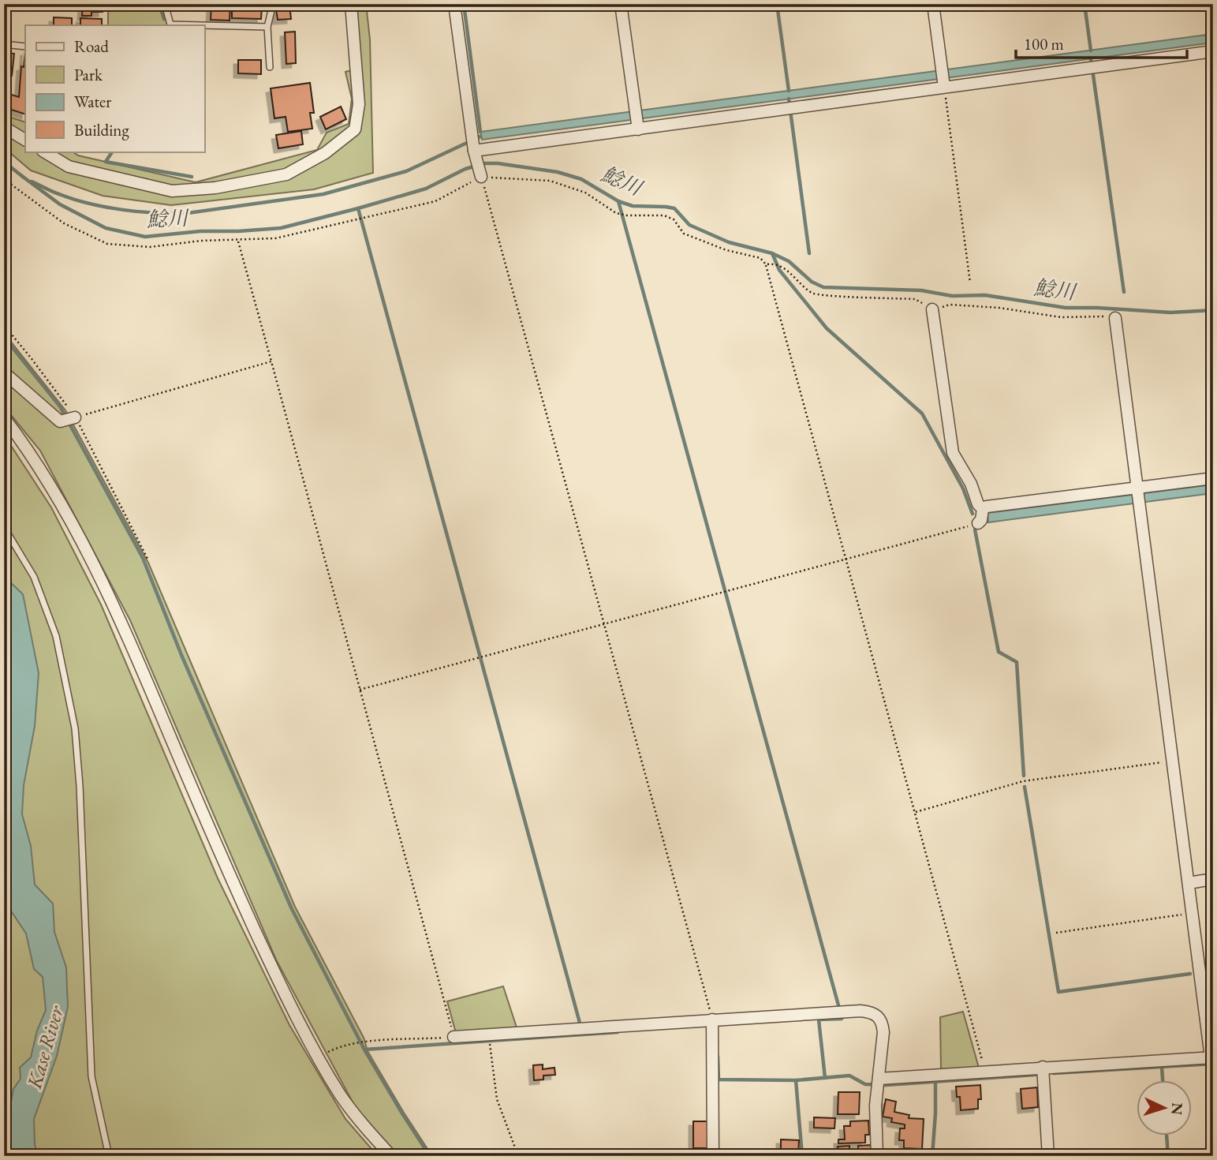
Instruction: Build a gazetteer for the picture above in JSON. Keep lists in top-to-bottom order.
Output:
{
  "water": ["鯰川", "Kase River"],
  "legend": [
    "Road",
    "Park",
    "Water",
    "Building"
  ],
  "scale_bar": "100 m",
  "north": "right"
}
